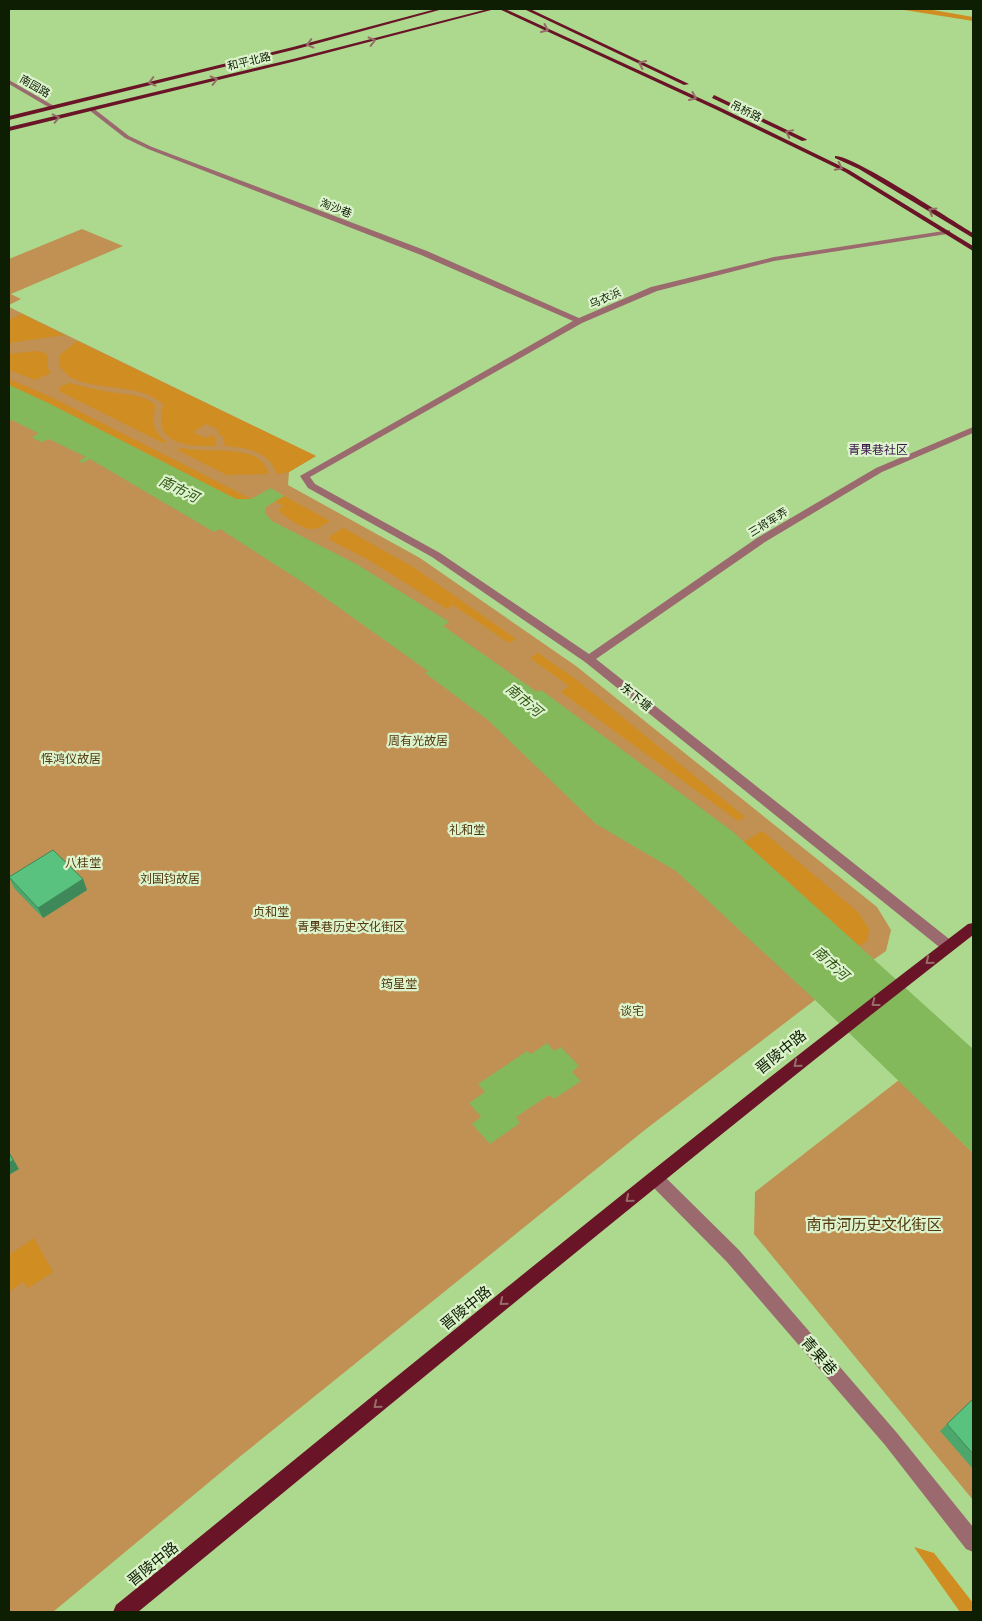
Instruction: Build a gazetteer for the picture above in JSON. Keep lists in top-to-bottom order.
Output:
{
  "streets": {
    "main road": ["和平北路", "吊桥路", "晋陵中路"],
    "street": [
      "南园路",
      "淘沙巷",
      "乌衣浜",
      "三将军弄",
      "东下塘",
      "青果巷"
    ]
  },
  "crossings": [
    ["和平北路", "南园路"],
    ["和平北路", "淘沙巷"],
    ["吊桥路", "乌衣浜"],
    ["淘沙巷", "乌衣浜"],
    ["乌衣浜", "东下塘"],
    ["三将军弄", "东下塘"],
    ["东下塘", "晋陵中路"],
    ["晋陵中路", "青果巷"]
  ],
  "one_way": ["晋陵中路"],
  "districts": ["青果巷社区"],
  "water": ["南市河"],
  "parks": [
    "周有光故居",
    "恽鸿仪故居",
    "礼和堂",
    "八桂堂",
    "刘国钧故居",
    "贞和堂",
    "青果巷历史文化街区",
    "筠星堂",
    "谈宅",
    "南市河历史文化街区"
  ]
}
